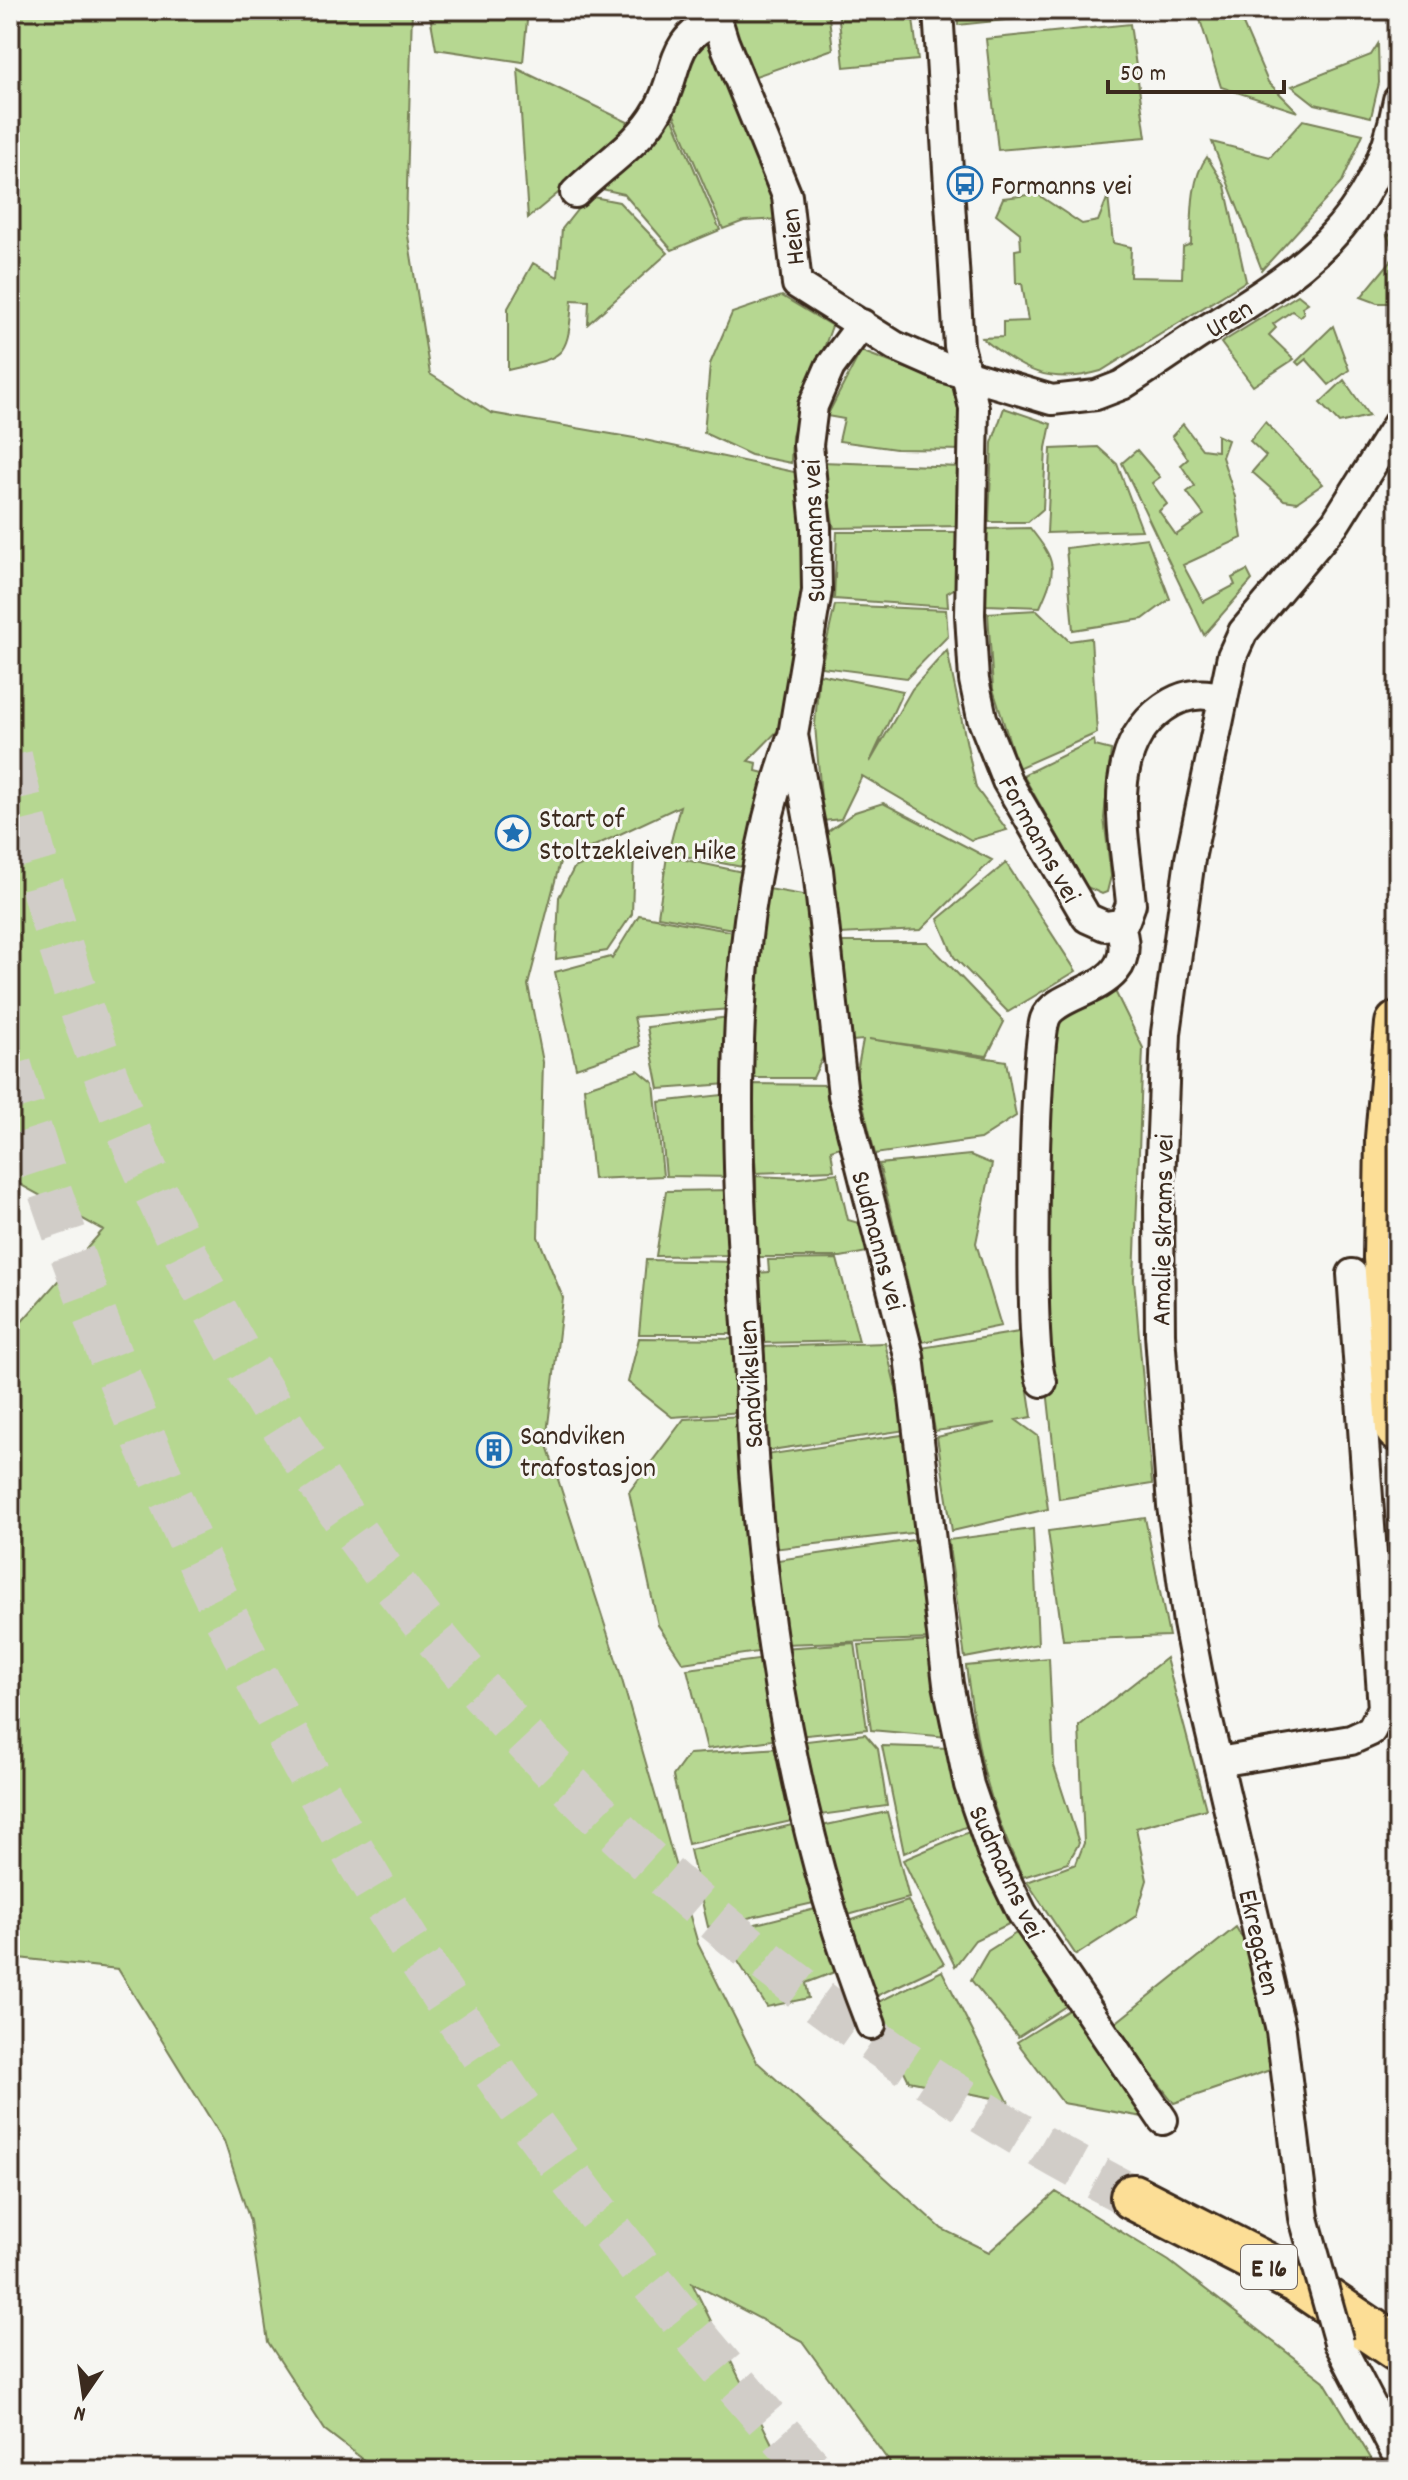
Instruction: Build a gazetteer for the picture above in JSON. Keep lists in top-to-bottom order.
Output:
{
  "streets": {
    "main road": ["E 16"],
    "street": [
      "Heien",
      "Uren",
      "Sudmanns vei",
      "Formanns vei",
      "Amalie Skrams vei",
      "Sandvikslien",
      "Ekregaten"
    ]
  },
  "crossings": [
    ["Heien", "Uren"],
    ["Heien", "Sudmanns vei"],
    ["Heien", "Formanns vei"],
    ["Uren", "Formanns vei"],
    ["Sudmanns vei", "Sandvikslien"],
    ["Amalie Skrams vei", "Ekregaten"]
  ],
  "places": {
    "bus stop": ["Formanns vei"],
    "place": ["Start of Stoltzekleiven Hike"],
    "building": ["Sandviken trafostasjon"]
  },
  "scale_bar": "50 m",
  "north": "bottom"
}
